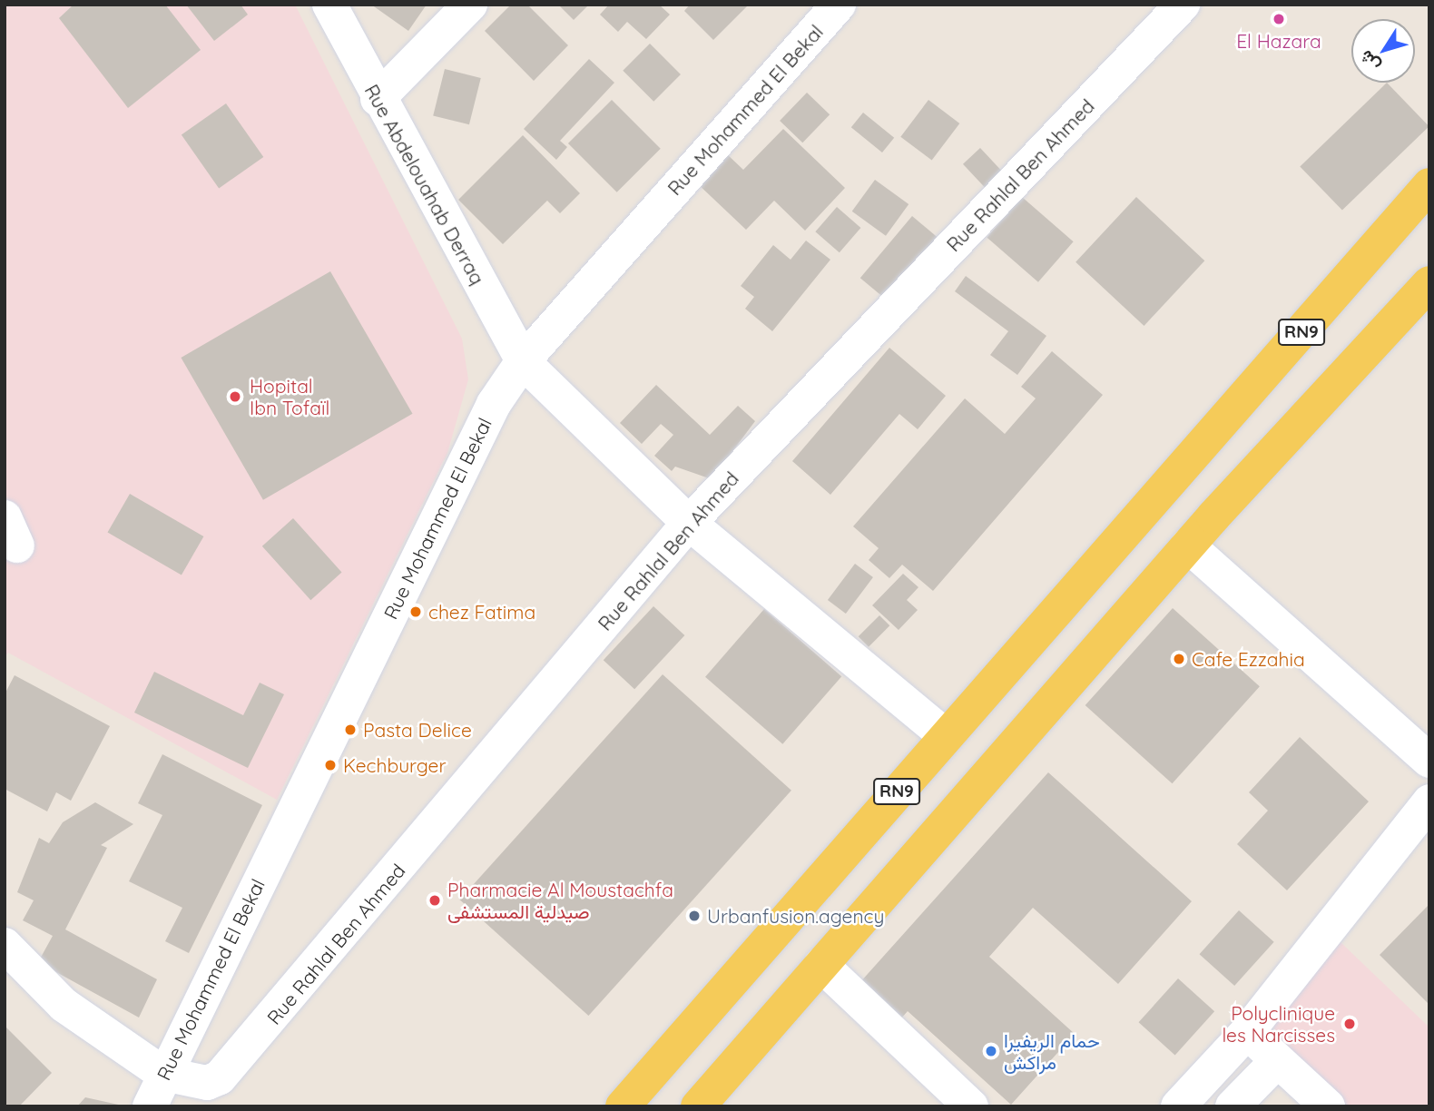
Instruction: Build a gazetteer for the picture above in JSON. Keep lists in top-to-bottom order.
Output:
{
  "streets": {
    "main road": ["RN9"],
    "street": ["Rue Mohammed El Bekal", "Rue Rahlal Ben Ahmed", "Rue Abdelouahab Derraq"]
  },
  "crossings": [
    ["Rue Mohammed El Bekal", "Rue Rahlal Ben Ahmed"],
    ["Rue Mohammed El Bekal", "Rue Abdelouahab Derraq"],
    ["Rue Rahlal Ben Ahmed", "Rue Abdelouahab Derraq"],
    ["Rue Abdelouahab Derraq", "RN9"]
  ],
  "places": [
    "El Hazara",
    "Hopital Ibn Tofaïl",
    "chez Fatima",
    "Cafe Ezzahia",
    "Pasta Delice",
    "Kechburger",
    "Pharmacie Al Moustachfa صيدلية المستشفى",
    "Urbanfusion.agency",
    "Polyclinique les Narcisses",
    "حمام الريفيرا مراكش"
  ],
  "north": "bottom left"
}
